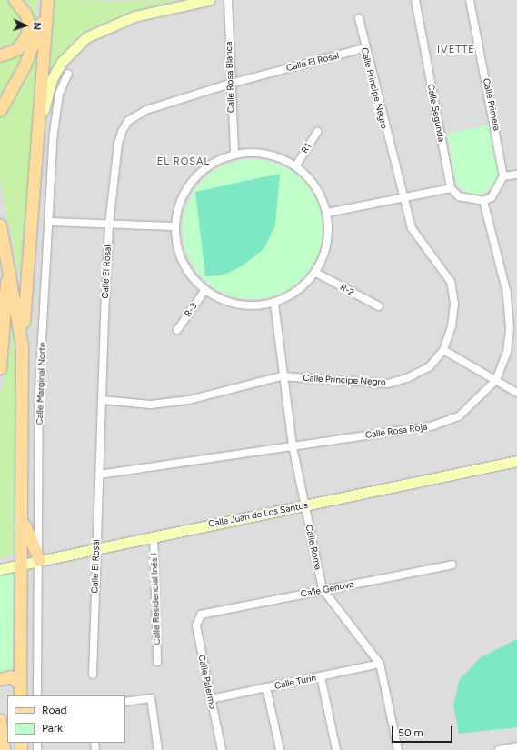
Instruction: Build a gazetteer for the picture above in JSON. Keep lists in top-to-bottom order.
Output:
{
  "streets": {
    "street": [
      "Calle El Rosal",
      "Calle Rosa Blanca",
      "Calle Principe Negro",
      "Calle Primera",
      "Calle Segunda",
      "R1",
      "R-2",
      "R-3",
      "Calle Marginal Norte",
      "Calle Rosa Roja",
      "Calle Juan de Los Santos",
      "Calle Roma",
      "Calle Genova",
      "Calle Residencial Inés I",
      "Calle Palermo",
      "Calle Turin"
    ]
  },
  "crossings": [
    ["Calle El Rosal", "Calle Rosa Blanca"],
    ["Calle El Rosal", "Calle Principe Negro"],
    ["Calle El Rosal", "Calle Rosa Roja"],
    ["Calle El Rosal", "Calle Juan de Los Santos"],
    ["Calle Principe Negro", "Calle Roma"],
    ["Calle Marginal Norte", "Calle Juan de Los Santos"],
    ["Calle Rosa Roja", "Calle Roma"],
    ["Calle Juan de Los Santos", "Calle Roma"],
    ["Calle Juan de Los Santos", "Calle Residencial Inés I"],
    ["Calle Roma", "Calle Genova"],
    ["Calle Roma", "Calle Turin"],
    ["Calle Genova", "Calle Palermo"],
    ["Calle Palermo", "Calle Turin"]
  ],
  "districts": ["IVETTE", "EL ROSAL"],
  "legend": ["Road", "Park"],
  "scale_bar": "50 m",
  "north": "right"
}
